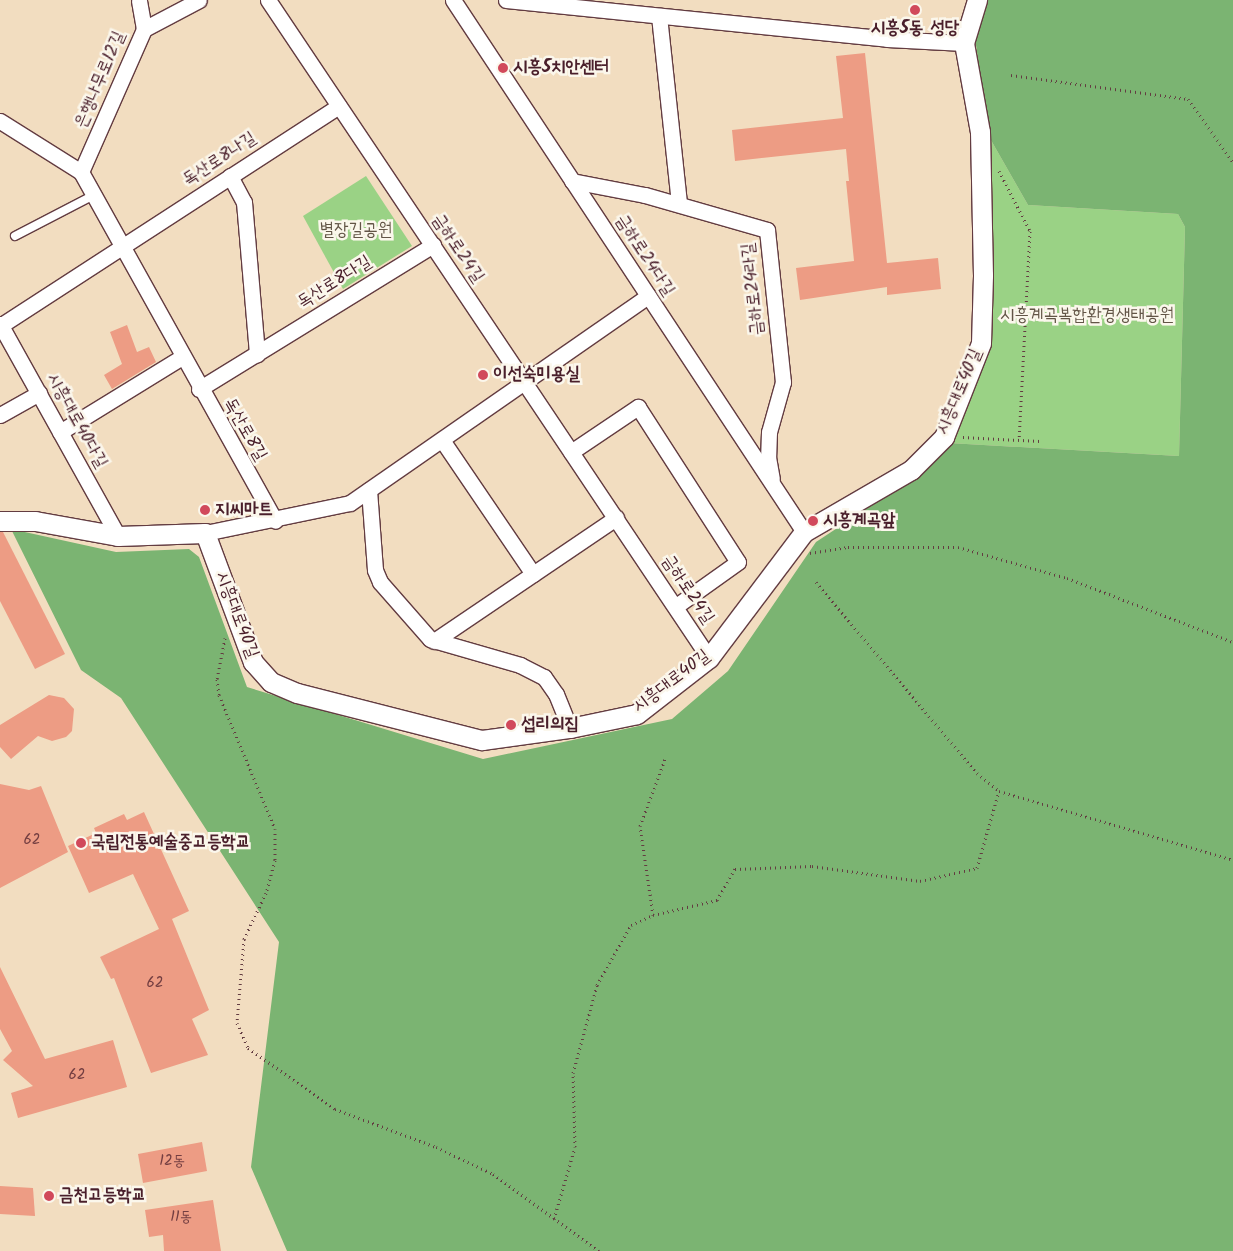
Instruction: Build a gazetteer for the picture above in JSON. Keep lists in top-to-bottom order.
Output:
{
  "streets": {
    "street": [
      "은행나무로12길",
      "독산로8나길",
      "금하로24길",
      "금하로24다길",
      "독산로8다길",
      "금하로24라길",
      "시흥대로40길",
      "시흥대로40다길",
      "독산로8길"
    ]
  },
  "crossings": [
    ["은행나무로12길", "독산로8길"],
    ["독산로8나길", "금하로24길"],
    ["독산로8나길", "독산로8길"],
    ["금하로24길", "독산로8다길"],
    ["금하로24길", "시흥대로40길"],
    ["금하로24다길", "금하로24라길"],
    ["금하로24다길", "시흥대로40길"],
    ["독산로8다길", "독산로8길"]
  ],
  "parks": ["별장길공원", "시흥계곡복합환경생태공원"],
  "places": [
    "시흥5동 성당",
    "시흥5치안센터",
    "이선숙미용실",
    "지씨마트",
    "시흥계곡앞",
    "섭리의집",
    "국립전통예술중고등학교",
    "금천고등학교"
  ],
  "house_numbers": [
    "62",
    "62",
    "62",
    "12동",
    "11동"
  ]
}
